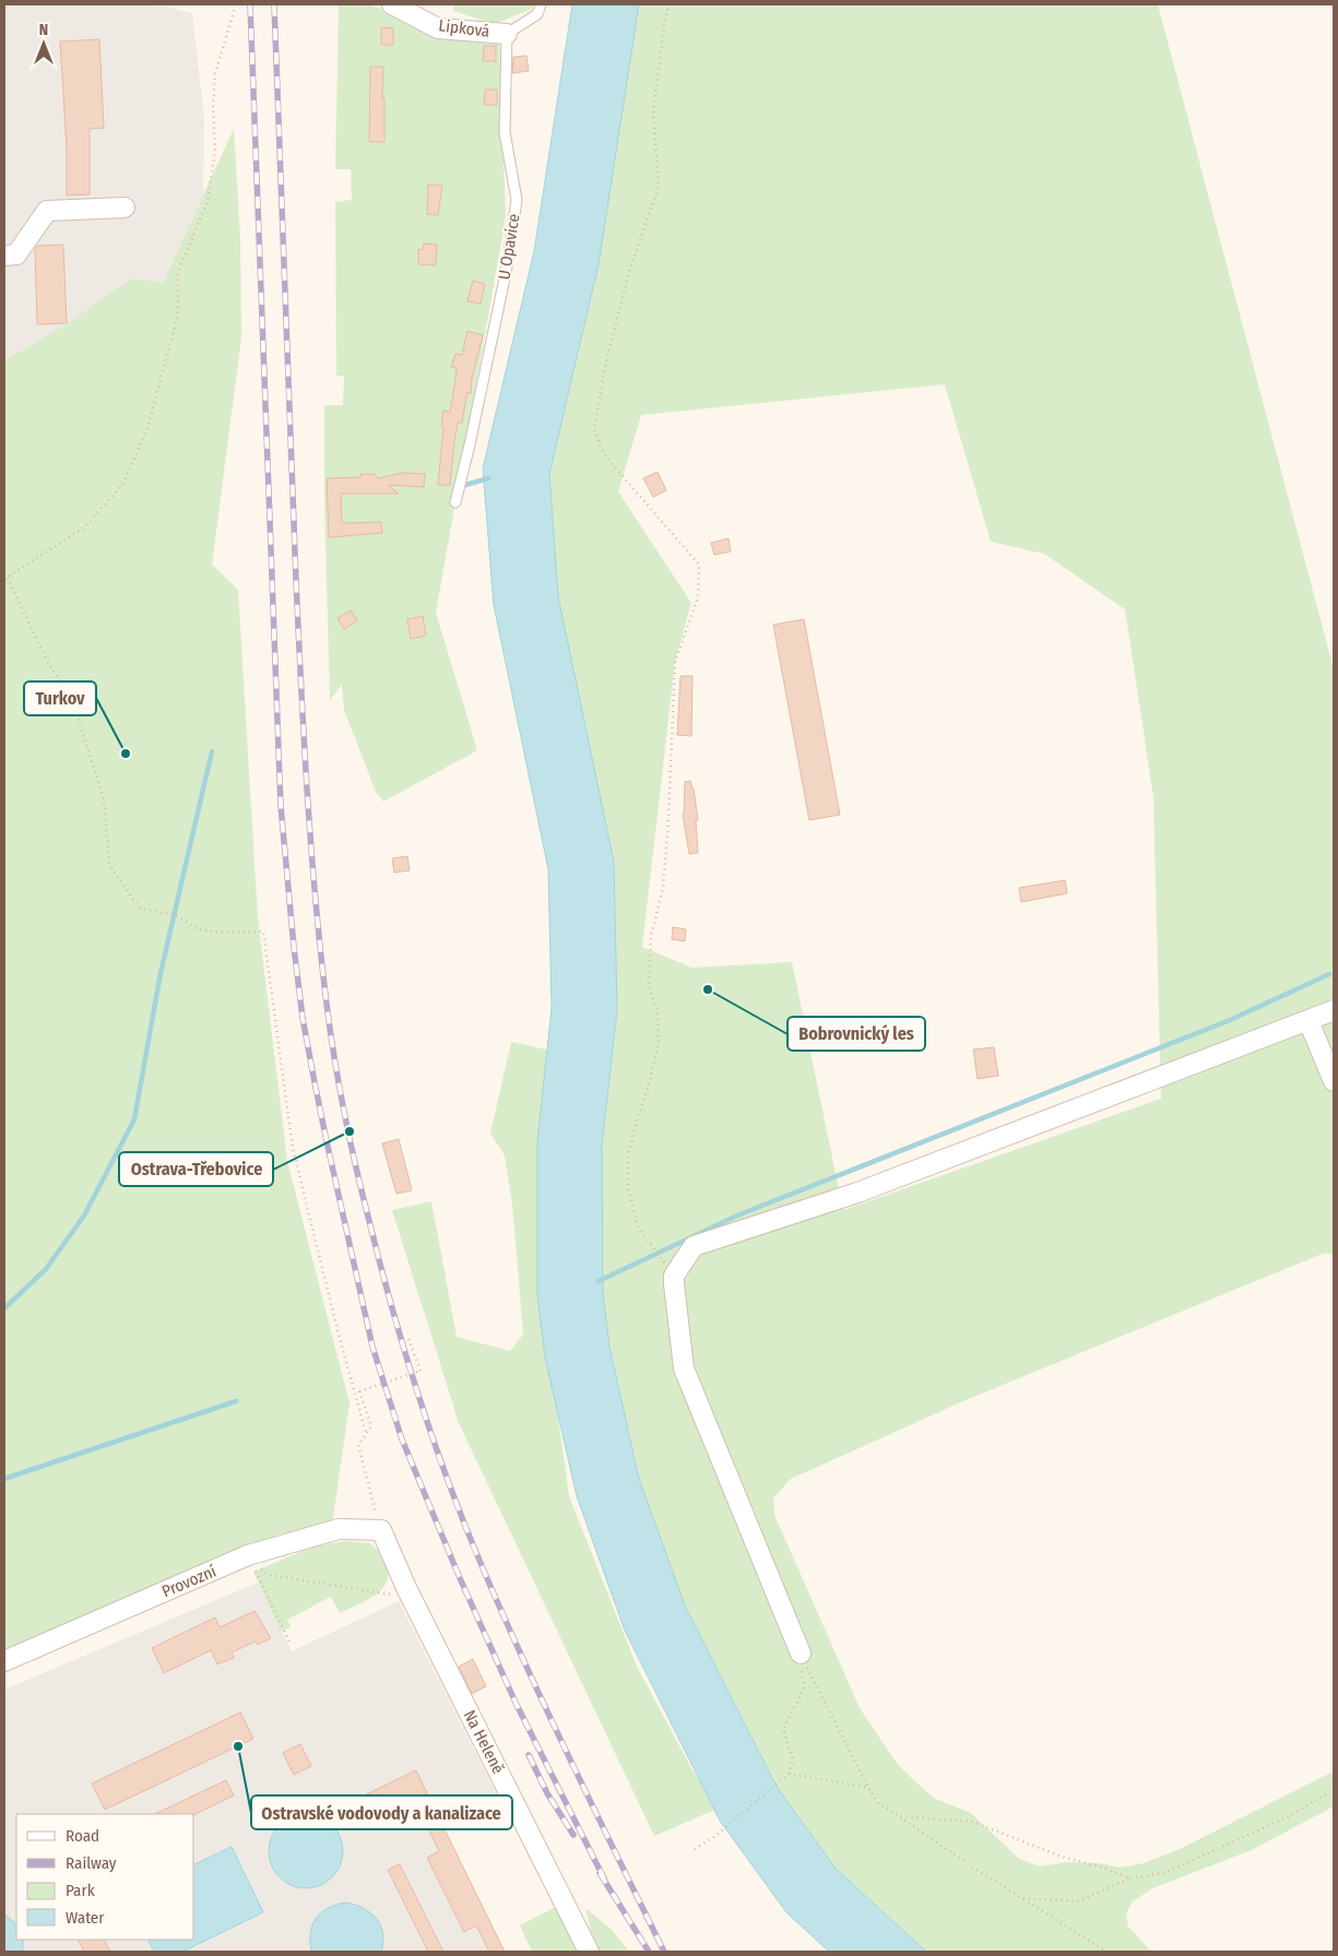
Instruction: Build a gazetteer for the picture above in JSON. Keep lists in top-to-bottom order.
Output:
{
  "streets": {
    "street": ["Lipková", "Provozní", "Na Heleně"],
    "lane": ["U Opavice"]
  },
  "crossings": [
    ["Lipková", "U Opavice"],
    ["Provozní", "Na Heleně"]
  ],
  "places": [
    "Turkov",
    "Bobrovnický les",
    "Ostrava-Třebovice",
    "Ostravské vodovody a kanalizace"
  ],
  "legend": [
    "Road",
    "Railway",
    "Park",
    "Water"
  ],
  "north": "top"
}
